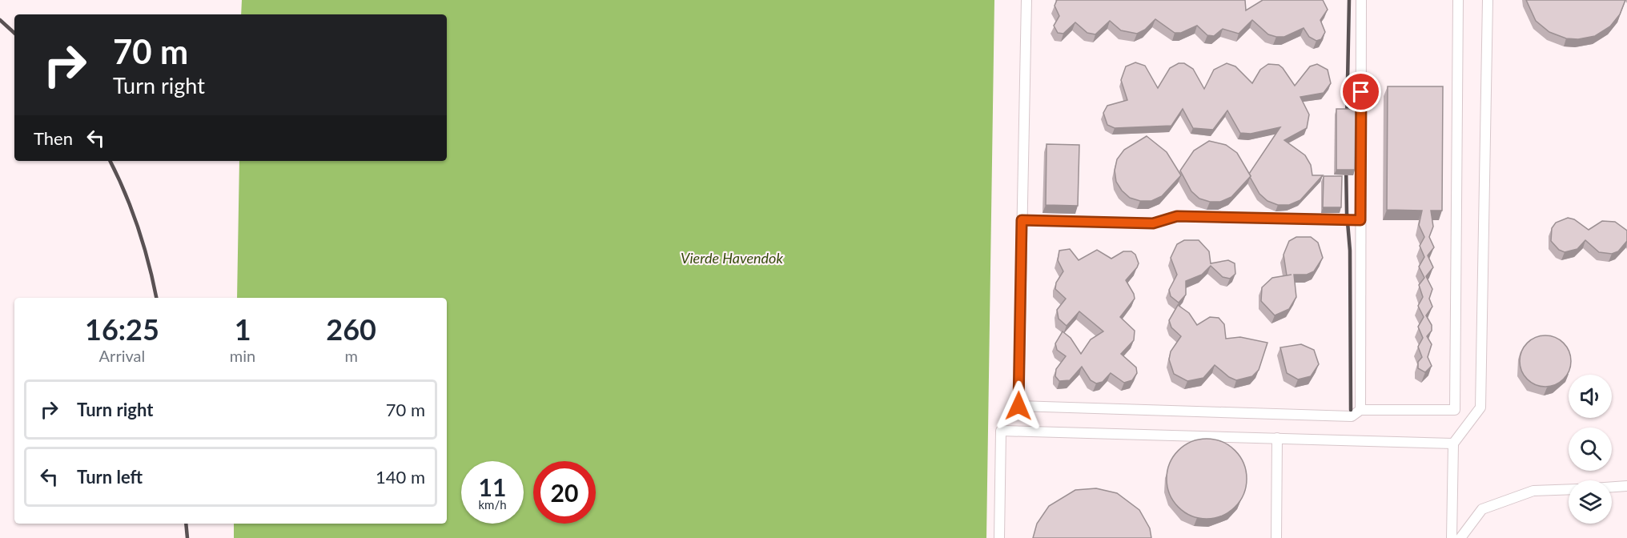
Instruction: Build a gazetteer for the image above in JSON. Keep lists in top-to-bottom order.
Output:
{
  "water": ["Vierde Havendok"],
  "page": {
    "turn": ["70 m", "Turn right"],
    "then": "Then",
    "eta": [
      "16:25",
      "Arrival",
      "1",
      "min",
      "260",
      "m"
    ],
    "list": [
      {
        "name": "Turn right",
        "value": "70 m"
      },
      {
        "name": "Turn left",
        "value": "140 m"
      }
    ],
    "speed": "11 km/h",
    "limit": "20"
  }
}
